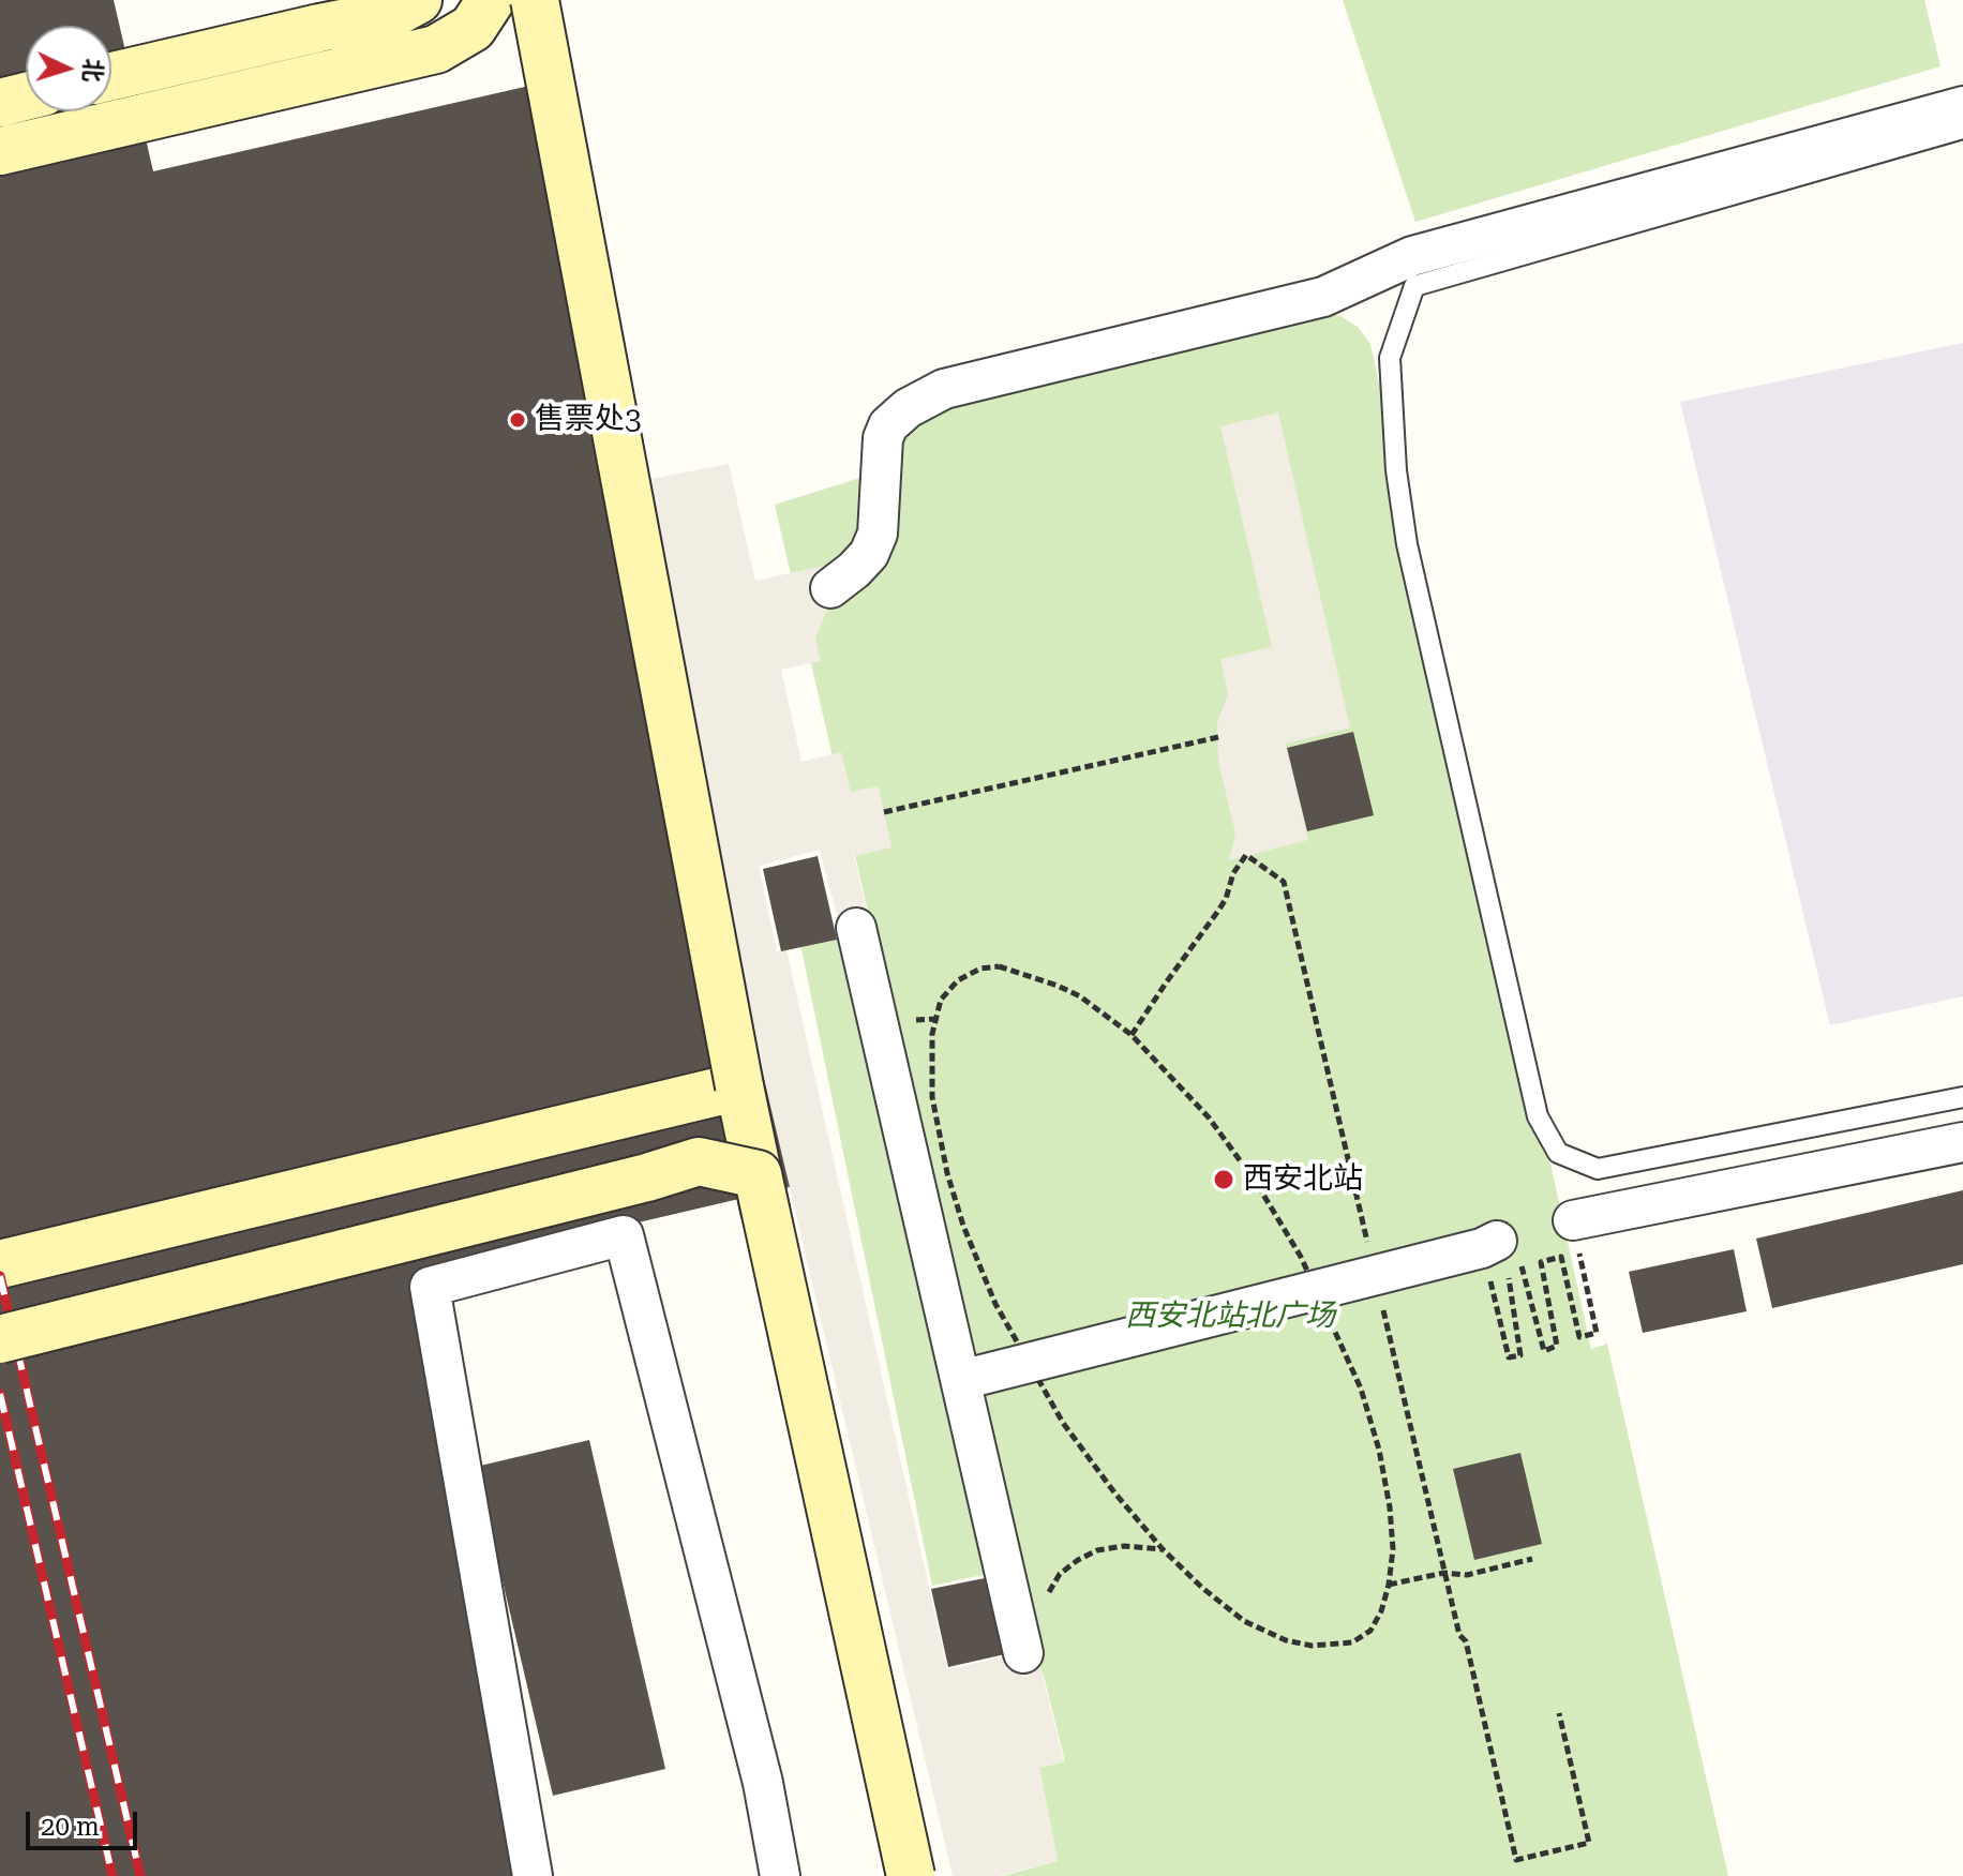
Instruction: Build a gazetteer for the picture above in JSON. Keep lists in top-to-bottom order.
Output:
{
  "parks": ["西安北站北广场"],
  "places": ["售票处3", "西安北站"],
  "scale_bar": "20 m",
  "north": "right"
}
